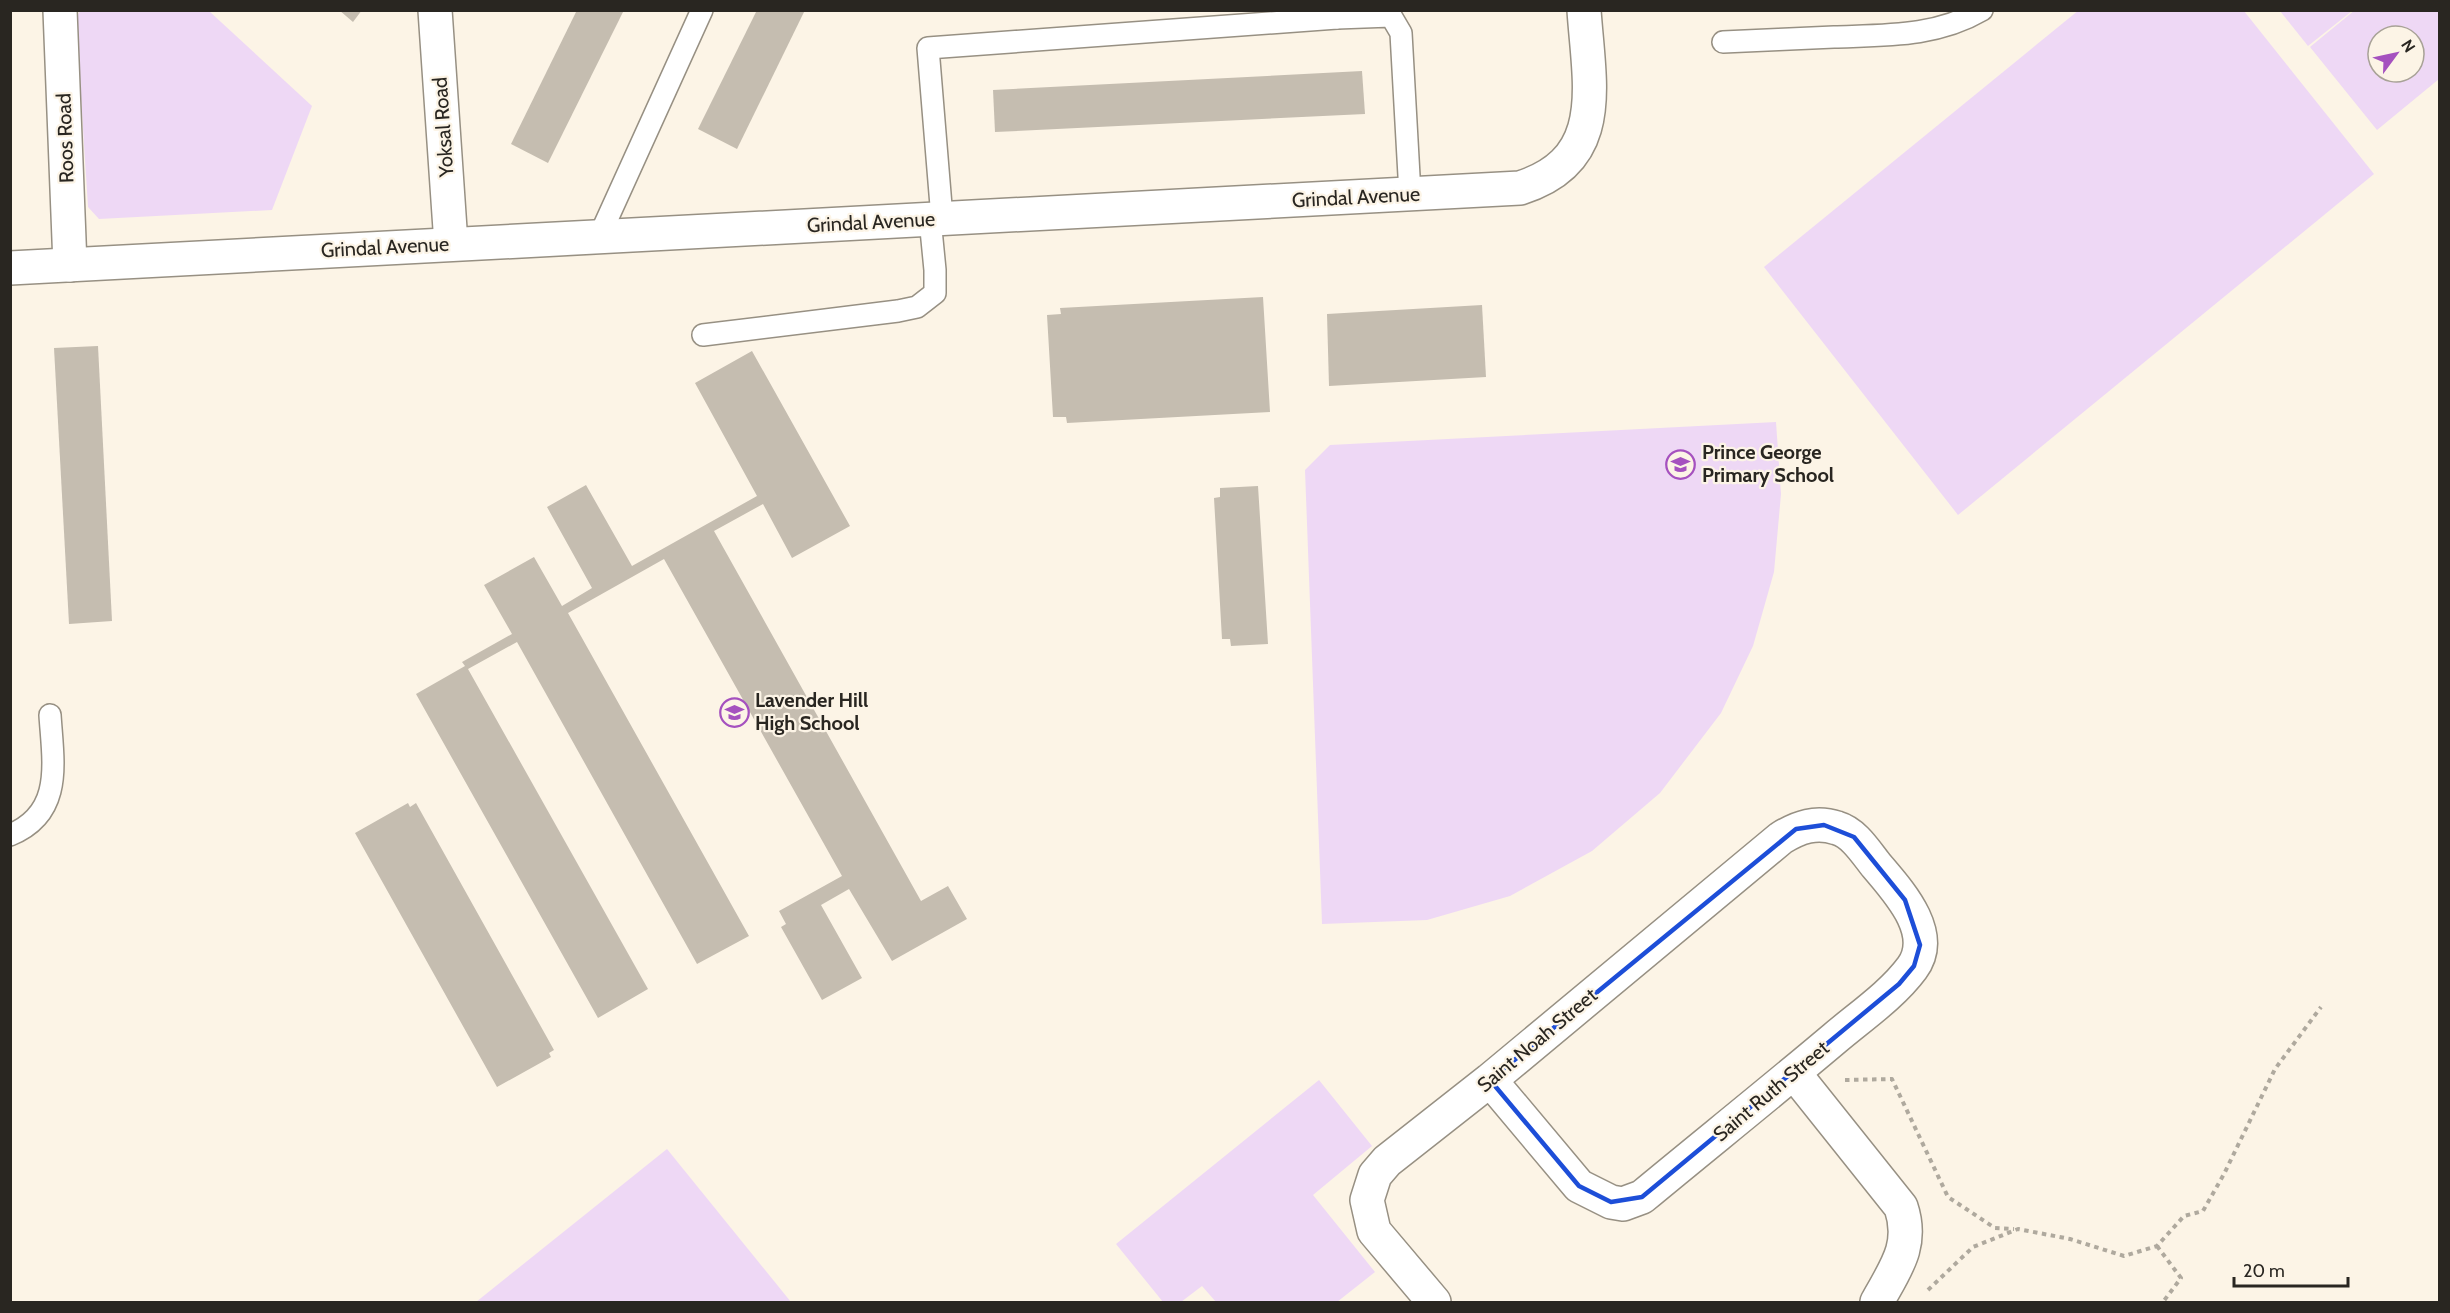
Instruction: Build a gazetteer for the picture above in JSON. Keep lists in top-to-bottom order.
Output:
{
  "streets": {
    "street": [
      "Yoksal Road",
      "Roos Road",
      "Grindal Avenue",
      "Saint Noah Street",
      "Saint Ruth Street"
    ]
  },
  "crossings": [
    ["Yoksal Road", "Grindal Avenue"],
    ["Roos Road", "Grindal Avenue"],
    ["Saint Noah Street", "Saint Ruth Street"]
  ],
  "places": {
    "school or university": ["Prince George Primary School", "Lavender Hill High School"]
  },
  "scale_bar": "20 m",
  "north": "top right"
}
